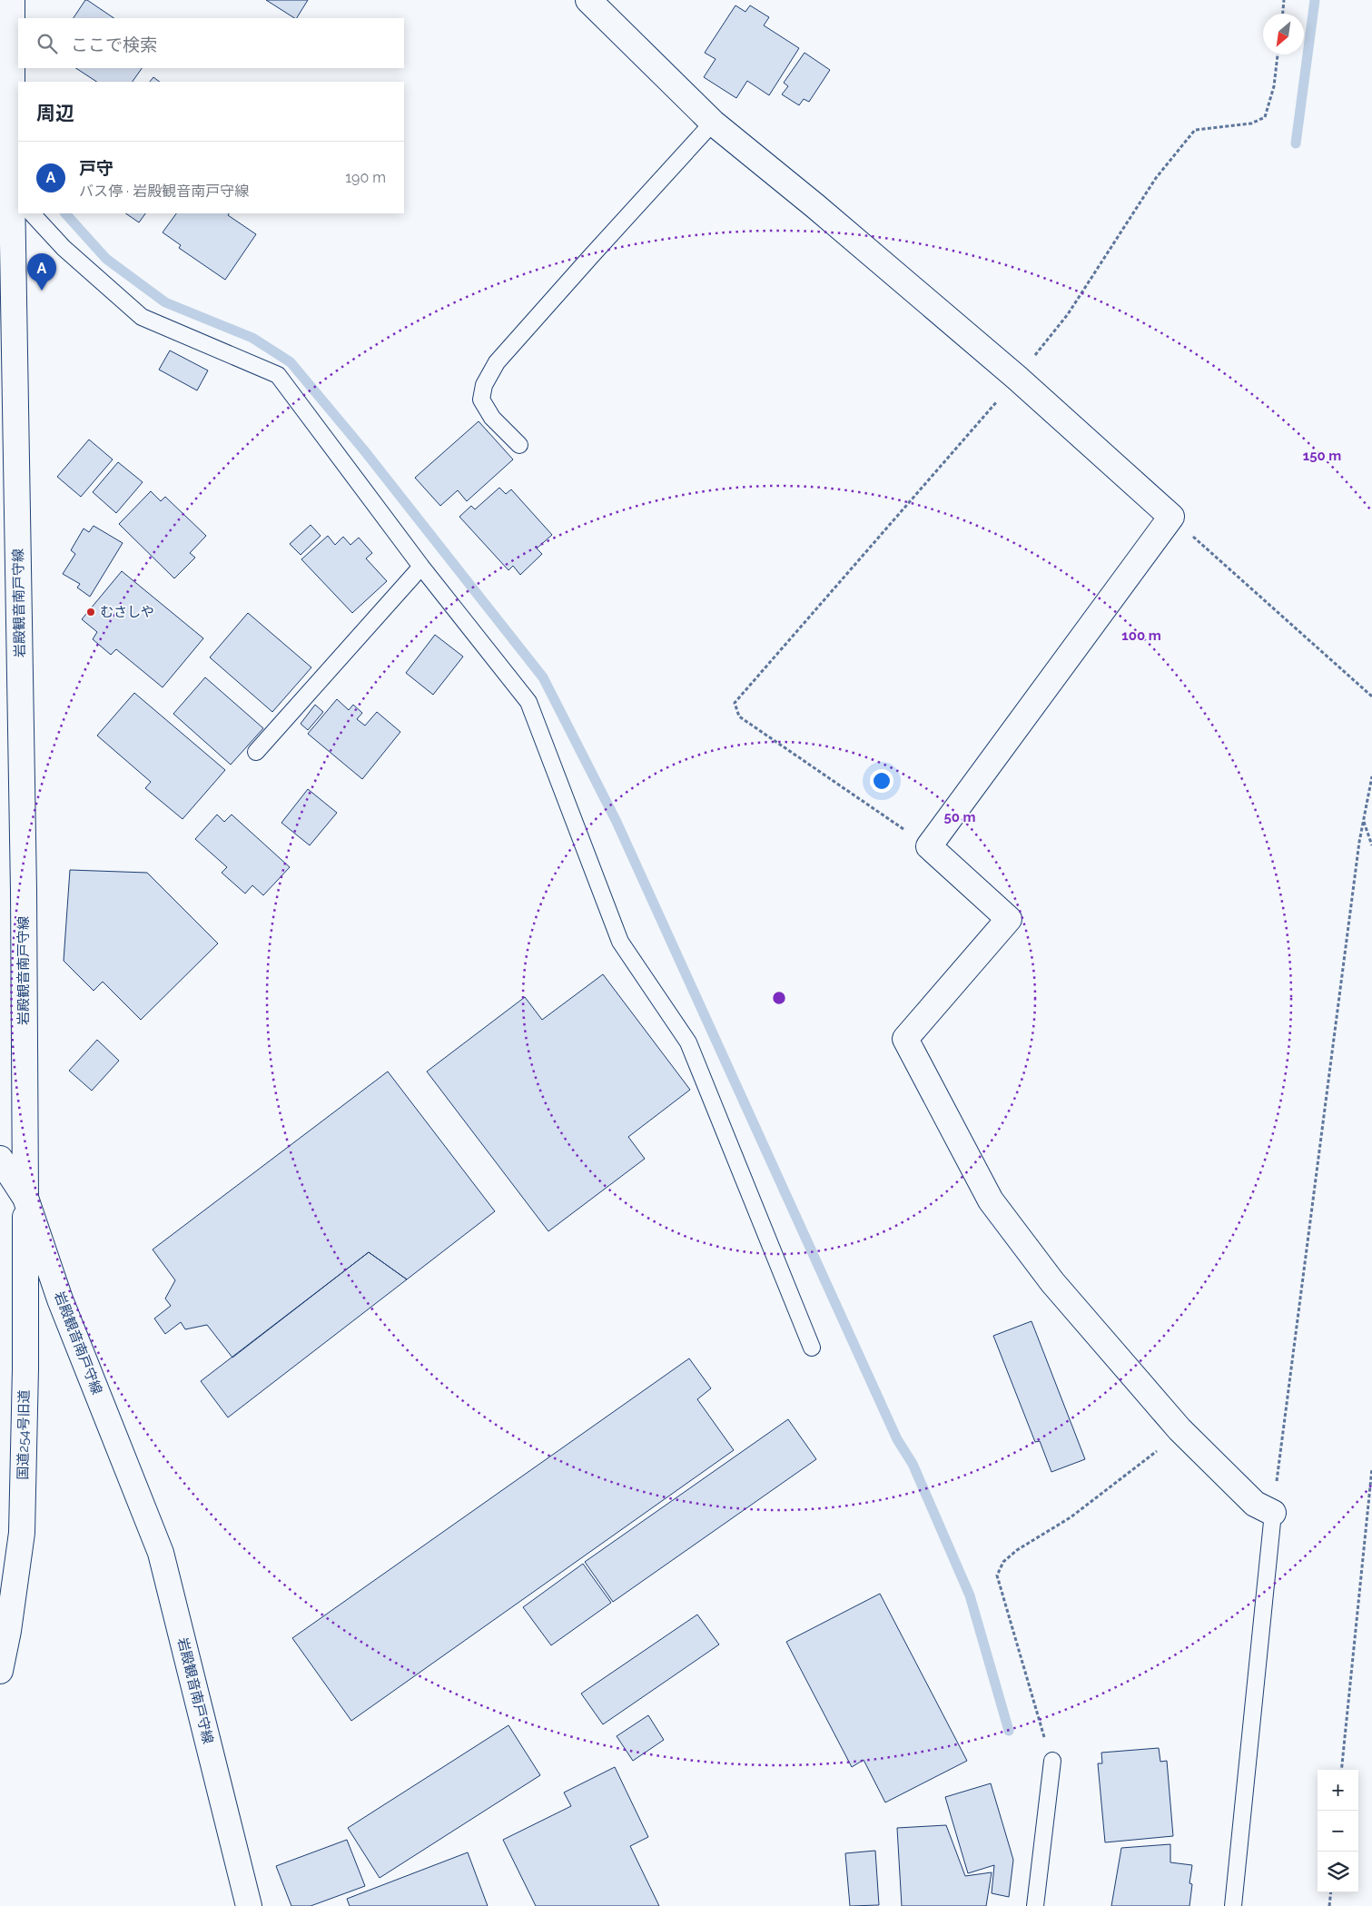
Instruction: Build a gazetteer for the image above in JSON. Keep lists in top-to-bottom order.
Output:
{
  "streets": {
    "street": ["岩殿観音南戸守線", "国道254号旧道"]
  },
  "crossings": [
    ["岩殿観音南戸守線", "国道254号旧道"]
  ],
  "places": ["むさしや"],
  "north": "bottom left",
  "page": {
    "search": "ここで検索",
    "heading": "周辺",
    "list": [
      {
        "mark": "A",
        "name": "戸守",
        "note": "バス停 · 岩殿観音南戸守線",
        "value": "190 m"
      }
    ],
    "pins": "A",
    "map_buttons": ["+", "−"]
  },
  "rings": ["150 m", "100 m", "50 m"]
}
